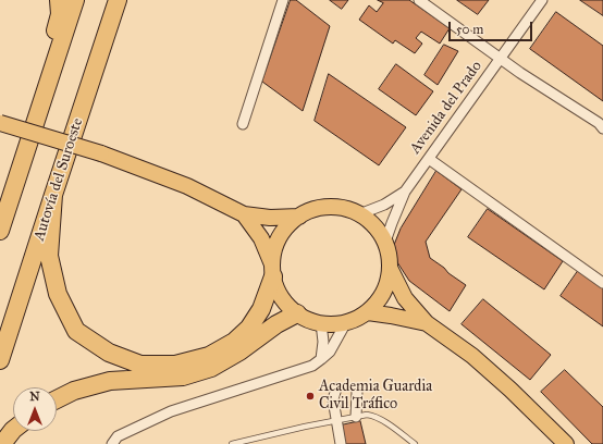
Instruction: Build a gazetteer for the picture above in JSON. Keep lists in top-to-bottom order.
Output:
{
  "streets": {
    "highway": ["Autovía del Suroeste"],
    "street": ["Avenida del Prado"]
  },
  "places": ["Academia Guardia Civil Tráfico"],
  "scale_bar": "50 m",
  "north": "top"
}
